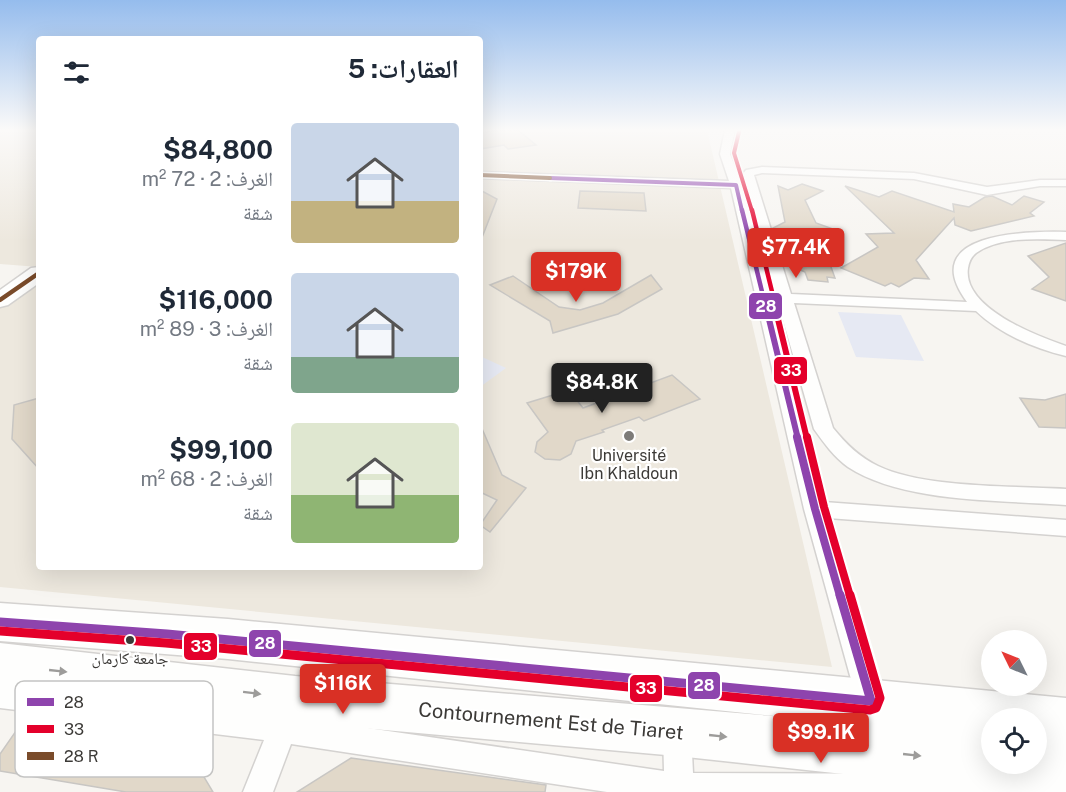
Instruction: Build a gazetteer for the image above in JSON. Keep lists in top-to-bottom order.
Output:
{
  "streets": {
    "highway": ["Contournement Est de Tiaret"]
  },
  "places": ["Université Ibn Khaldoun", "جامعة كارمان"],
  "lines": ["transit line 33", "transit line 28"],
  "legend": ["28", "33", "28 R"],
  "north": "top left",
  "page": {
    "heading": "العقارات: 5",
    "list": [
      {
        "name": "$84,800",
        "note": "الغرف: 2 · 72 m² · شقة"
      },
      {
        "name": "$116,000",
        "note": "الغرف: 3 · 89 m² · شقة"
      },
      {
        "name": "$99,100",
        "note": "الغرف: 2 · 68 m² · شقة"
      }
    ],
    "price": [
      "$77.4K",
      "$179K",
      "$84.8K",
      "$116K",
      "$99.1K"
    ]
  }
}
